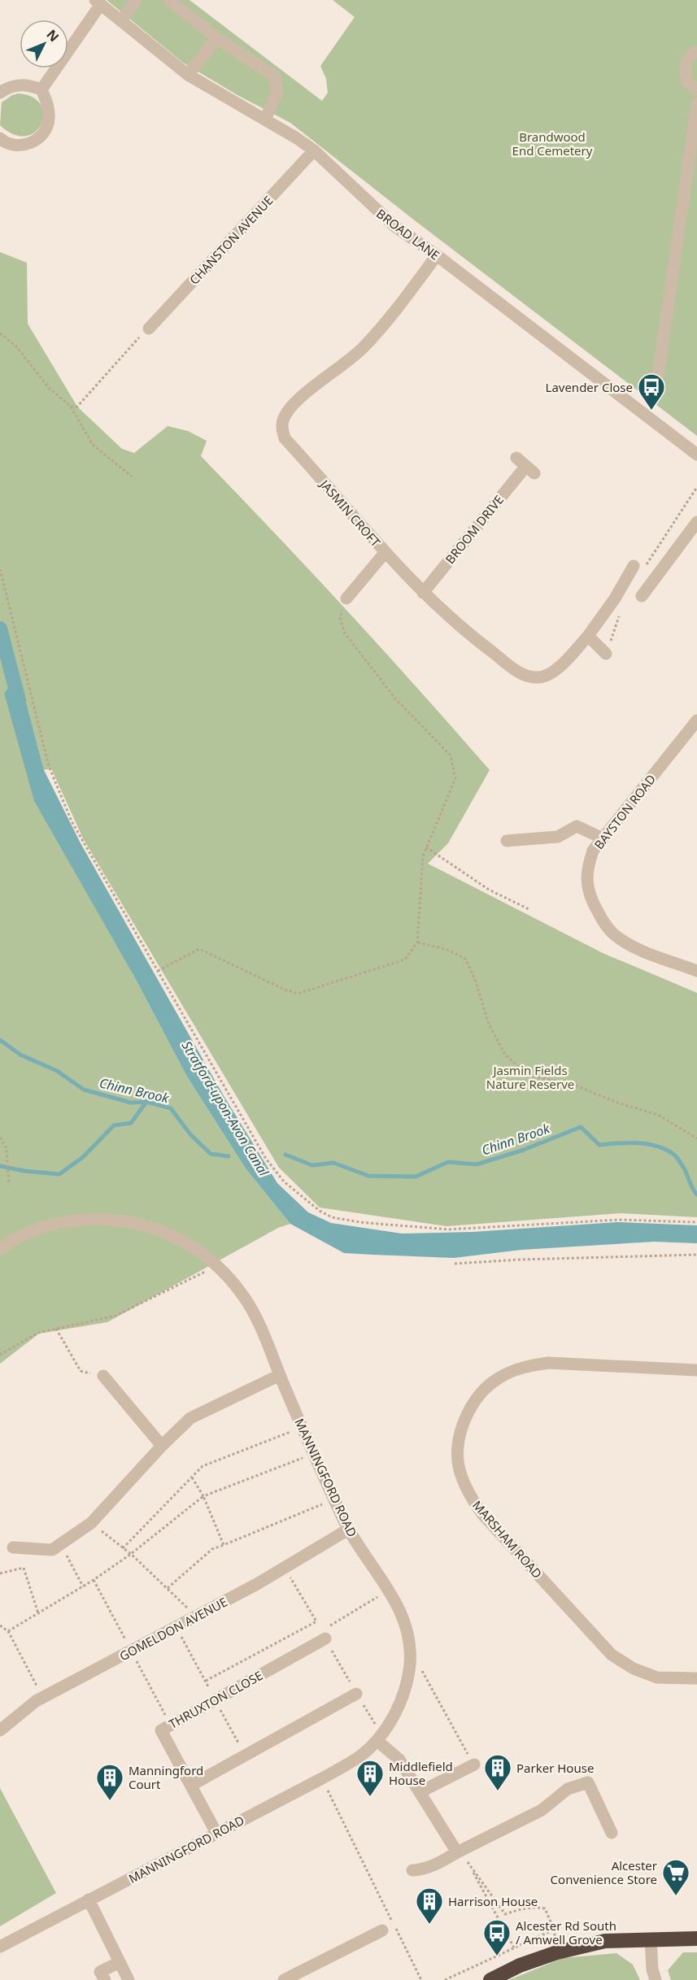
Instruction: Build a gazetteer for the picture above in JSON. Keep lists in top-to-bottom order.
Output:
{
  "streets": {
    "street": [
      "BROAD LANE",
      "CHANSTON AVENUE",
      "JASMIN CROFT",
      "BROOM DRIVE",
      "BAYSTON ROAD",
      "MANNINGFORD ROAD",
      "MARSHAM ROAD",
      "GOMELDON AVENUE",
      "THRUXTON CLOSE"
    ]
  },
  "crossings": [
    ["BROAD LANE", "CHANSTON AVENUE"],
    ["BROAD LANE", "JASMIN CROFT"],
    ["JASMIN CROFT", "BROOM DRIVE"],
    ["MANNINGFORD ROAD", "GOMELDON AVENUE"],
    ["MANNINGFORD ROAD", "THRUXTON CLOSE"]
  ],
  "water": ["Chinn Brook", "Stratford-upon-Avon Canal"],
  "parks": ["Brandwood End Cemetery", "Jasmin Fields Nature Reserve"],
  "places": {
    "bus stop": ["Lavender Close", "Alcester Rd South / Amwell Grove"],
    "building": [
      "Parker House",
      "Middlefield House",
      "Manningford Court",
      "Harrison House"
    ],
    "supermarket": ["Alcester Convenience Store"]
  },
  "north": "top right"
}
